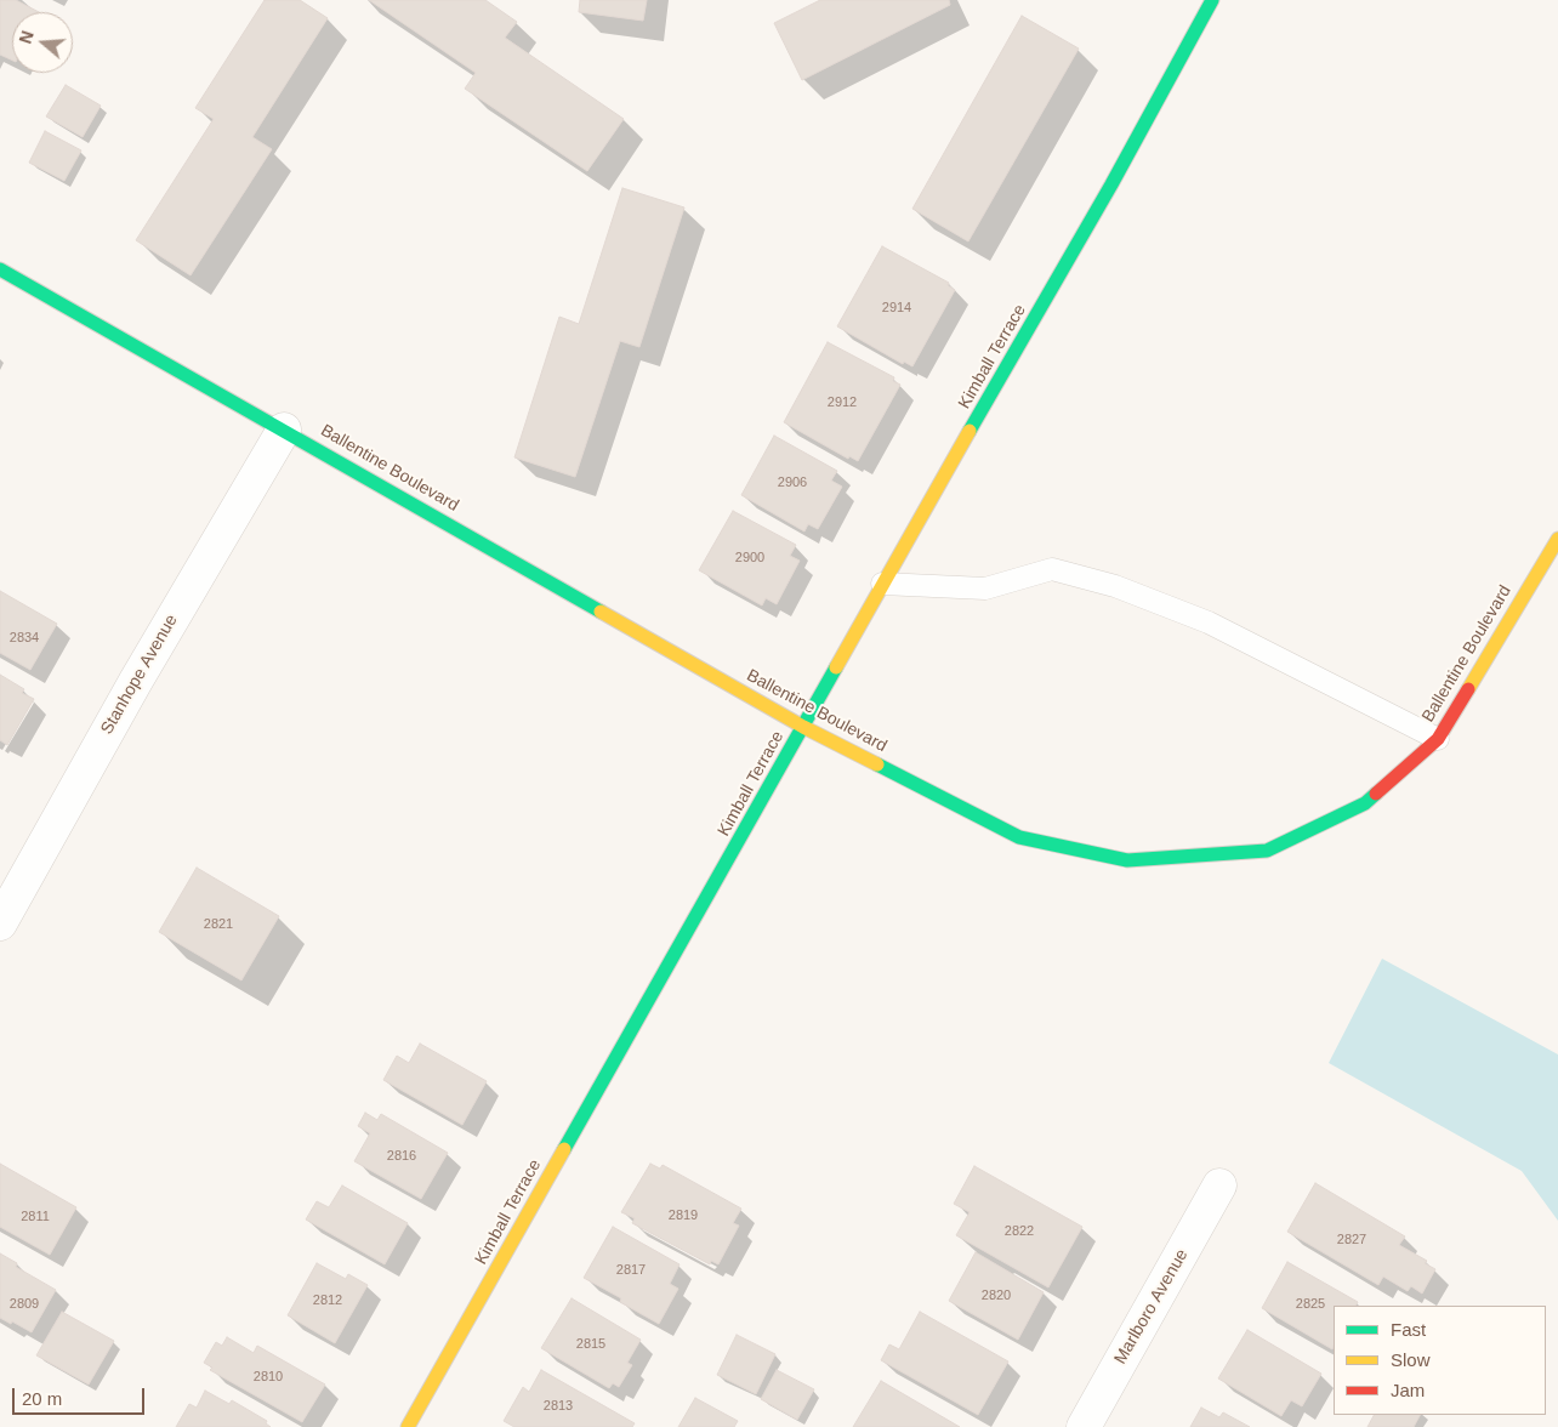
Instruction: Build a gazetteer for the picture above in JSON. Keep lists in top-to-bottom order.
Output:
{
  "streets": {
    "street": [
      "Kimball Terrace",
      "Ballentine Boulevard",
      "Stanhope Avenue",
      "Marlboro Avenue"
    ]
  },
  "crossings": [
    ["Kimball Terrace", "Ballentine Boulevard"],
    ["Ballentine Boulevard", "Stanhope Avenue"]
  ],
  "house_numbers": [
    "2914",
    "2912",
    "2906",
    "2900",
    "2834",
    "2821",
    "2816",
    "2819",
    "2811",
    "2822",
    "2827",
    "2817",
    "2820",
    "2812",
    "2809",
    "2825",
    "2815",
    "2810",
    "2813"
  ],
  "legend": ["Fast", "Slow", "Jam"],
  "scale_bar": "20 m",
  "north": "left"
}
